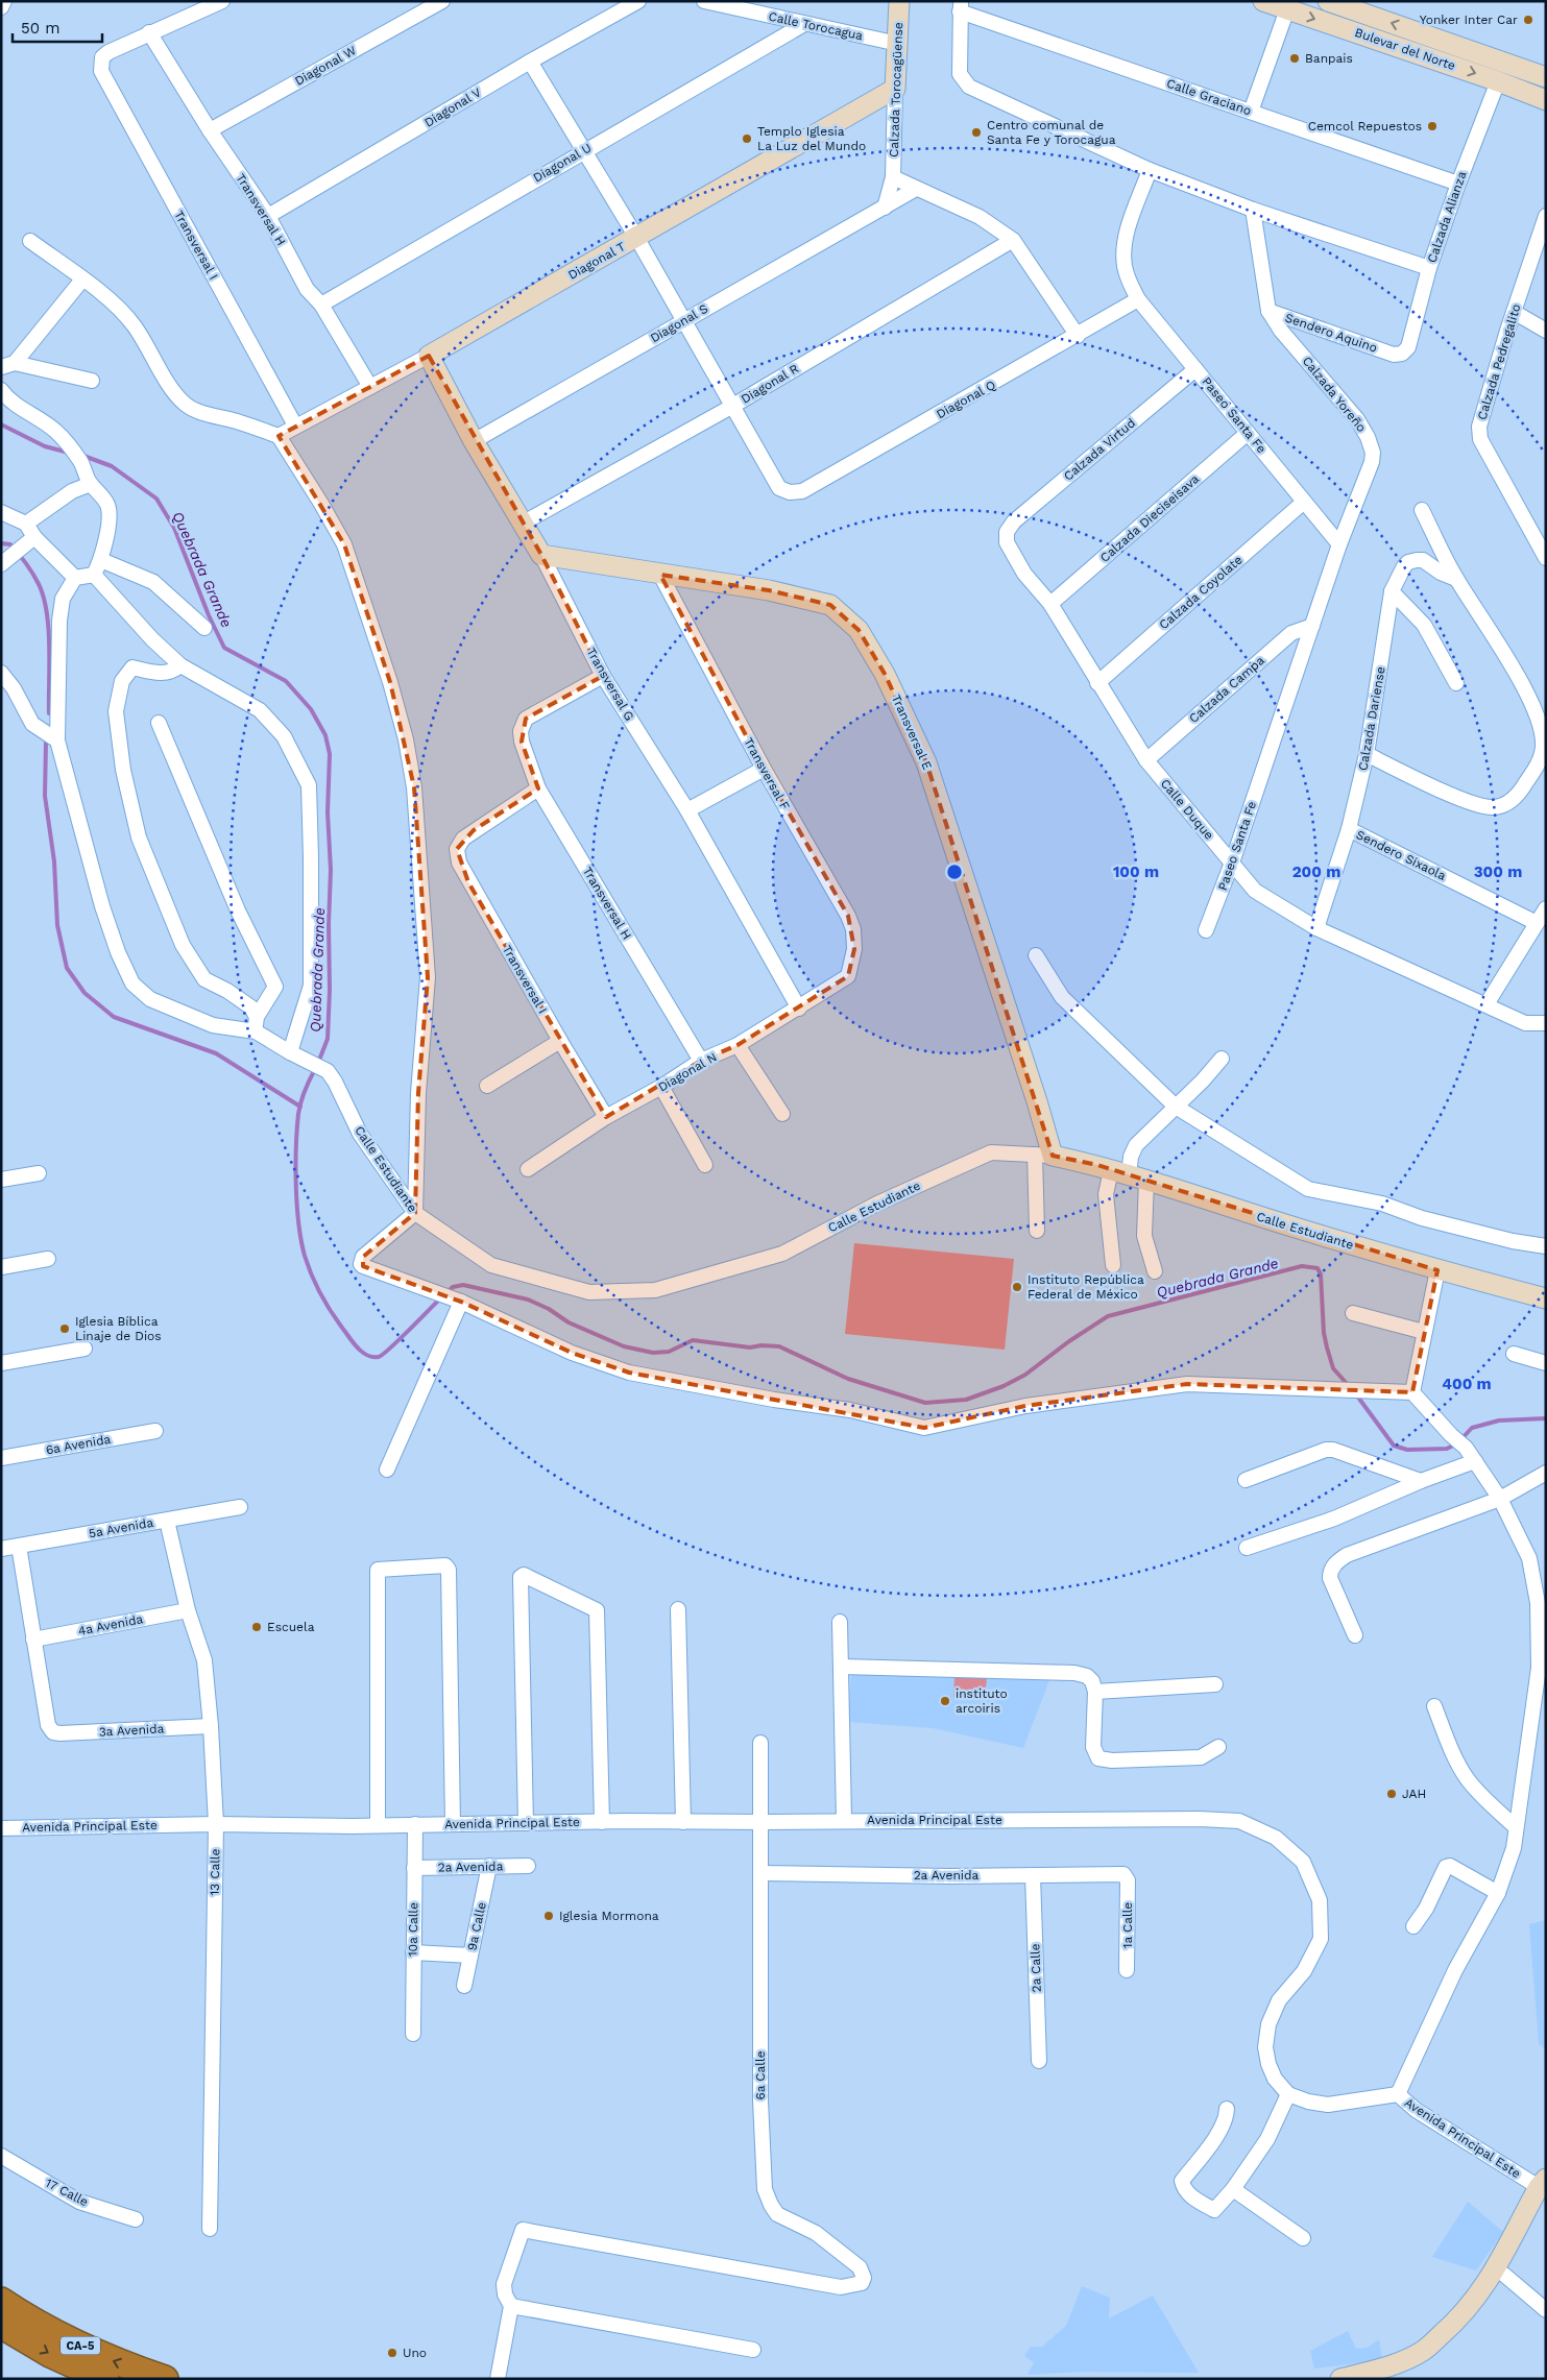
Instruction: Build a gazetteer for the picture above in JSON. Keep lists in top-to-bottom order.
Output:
{
  "streets": {
    "highway": ["CA-5"],
    "street": [
      "Calle Torocagua",
      "Bulevar del Norte",
      "Diagonal W",
      "Calzada Torocagüense",
      "Calle Graciano",
      "Diagonal V",
      "Diagonal U",
      "Transversal H",
      "Calzada Alianza",
      "Transversal I",
      "Diagonal T",
      "Diagonal S",
      "Sendero Aquino",
      "Calzada Pedregalito",
      "Diagonal R",
      "Calzada Yoreño",
      "Diagonal Q",
      "Paseo Santa Fe",
      "Calzada Virtud",
      "Calzada Dieciseisava",
      "Calzada Coyolate",
      "Transversal G",
      "Calzada Campa",
      "Calzada Dariense",
      "Transversal E",
      "Transversal F",
      "Calle Duque",
      "Sendero Sixaola",
      "Diagonal N",
      "Calle Estudiante",
      "6a Avenida",
      "5a Avenida",
      "4a Avenida",
      "3a Avenida",
      "Avenida Principal Este",
      "2a Avenida",
      "13 Calle",
      "1a Calle",
      "9a Calle",
      "10a Calle",
      "2a Calle",
      "6a Calle",
      "17 Calle"
    ]
  },
  "crossings": [
    ["Calle Torocagua", "Calzada Torocagüense"],
    ["Calle Torocagua", "Diagonal U"],
    ["Bulevar del Norte", "Calzada Alianza"],
    ["Diagonal W", "Transversal H"],
    ["Calzada Torocagüense", "Diagonal T"],
    ["Calle Graciano", "Calzada Alianza"],
    ["Diagonal V", "Transversal H"],
    ["Diagonal U", "Transversal H"],
    ["Transversal H", "Transversal I"],
    ["Transversal H", "Diagonal T"],
    ["Transversal H", "Transversal G"],
    ["Transversal H", "Diagonal N"],
    ["Calzada Alianza", "Sendero Aquino"],
    ["Transversal I", "Diagonal T"],
    ["Transversal I", "Diagonal N"],
    ["Diagonal T", "Transversal G"],
    ["Diagonal S", "Transversal G"],
    ["Sendero Aquino", "Calzada Yoreño"],
    ["Diagonal R", "Diagonal Q"],
    ["Diagonal R", "Transversal G"],
    ["Calzada Yoreño", "Paseo Santa Fe"],
    ["Diagonal Q", "Paseo Santa Fe"],
    ["Paseo Santa Fe", "Calzada Virtud"],
    ["Paseo Santa Fe", "Calzada Dieciseisava"],
    ["Paseo Santa Fe", "Calzada Coyolate"],
    ["Paseo Santa Fe", "Calzada Campa"],
    ["Paseo Santa Fe", "Calle Duque"],
    ["Calzada Virtud", "Calle Duque"],
    ["Calzada Dieciseisava", "Calle Duque"],
    ["Calzada Coyolate", "Calle Duque"],
    ["Transversal G", "Transversal E"],
    ["Transversal G", "Diagonal N"],
    ["Calzada Campa", "Calle Duque"],
    ["Calzada Dariense", "Calle Duque"],
    ["Calzada Dariense", "Sendero Sixaola"],
    ["Transversal E", "Transversal F"],
    ["Transversal E", "Calle Estudiante"],
    ["Transversal F", "Diagonal N"],
    ["5a Avenida", "13 Calle"],
    ["4a Avenida", "3a Avenida"],
    ["4a Avenida", "13 Calle"],
    ["3a Avenida", "13 Calle"],
    ["Avenida Principal Este", "13 Calle"],
    ["Avenida Principal Este", "10a Calle"],
    ["Avenida Principal Este", "6a Calle"],
    ["2a Avenida", "1a Calle"],
    ["2a Avenida", "9a Calle"],
    ["2a Avenida", "10a Calle"],
    ["2a Avenida", "2a Calle"],
    ["2a Avenida", "6a Calle"]
  ],
  "water": ["Quebrada Grande"],
  "places": [
    "Yonker Inter Car",
    "Banpais",
    "Cemcol Repuestos",
    "Centro comunal de Santa Fe y Torocagua",
    "Templo Iglesia La Luz del Mundo",
    "Instituto República Federal de México",
    "Iglesia Bíblica Linaje de Dios",
    "Escuela",
    "instituto arcoiris",
    "JAH",
    "Iglesia Mormona",
    "Uno"
  ],
  "scale_bar": "50 m",
  "rings": [
    "100 m",
    "200 m",
    "300 m",
    "400 m"
  ]
}
